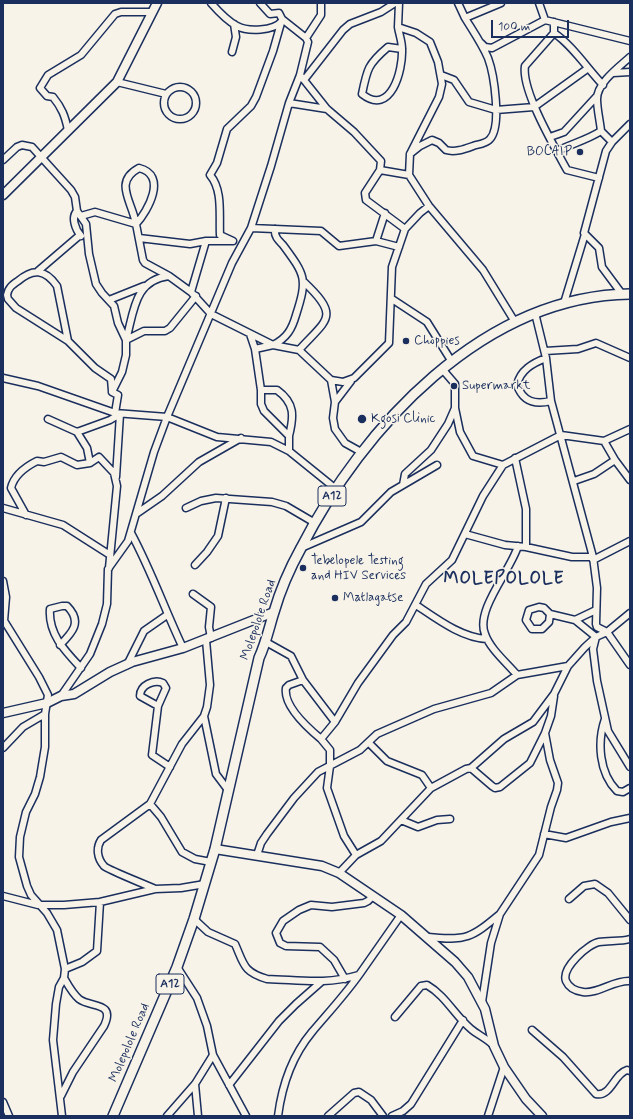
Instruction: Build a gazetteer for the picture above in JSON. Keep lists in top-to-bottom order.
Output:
{
  "streets": {
    "main road": ["A12", "Molepolole Road"]
  },
  "districts": ["MOLEPOLOLE"],
  "places": [
    "BOCAIP",
    "Choppies",
    "Supermarkt",
    "Kgosi Clinic",
    "Tebelopele Testing and HIV Services",
    "Matlagatse"
  ],
  "scale_bar": "100 m"
}
